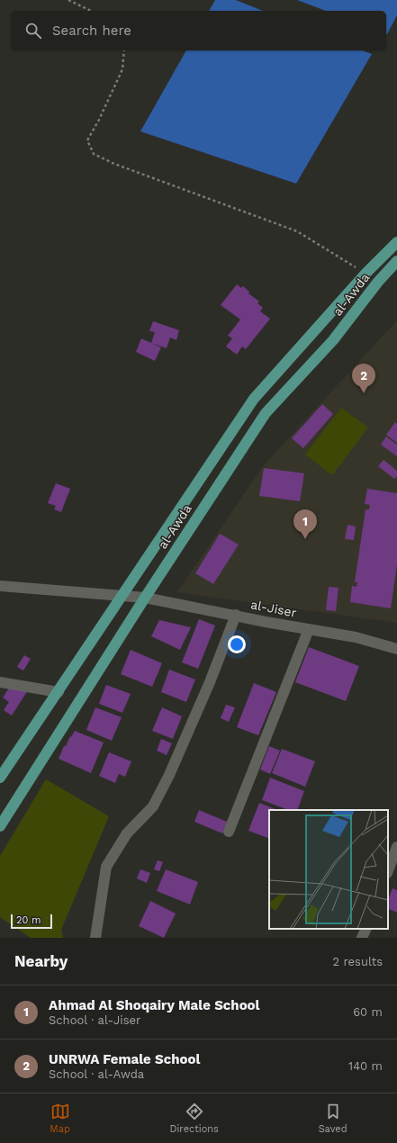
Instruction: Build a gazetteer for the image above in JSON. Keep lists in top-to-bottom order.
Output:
{
  "streets": {
    "main road": ["al-Awda"],
    "street": ["al-Jiser"]
  },
  "crossings": [
    ["al-Awda", "al-Jiser"]
  ],
  "scale_bar": "20 m",
  "page": {
    "search": "Search here",
    "pins": ["2", "1"],
    "scale": "20 m",
    "heading": ["Nearby", "2 results"],
    "list": [
      {
        "mark": "1",
        "name": "Ahmad Al Shoqairy Male School",
        "note": "School · al-Jiser",
        "value": "60 m"
      },
      {
        "mark": "2",
        "name": "UNRWA Female School",
        "note": "School · al-Awda",
        "value": "140 m"
      }
    ],
    "nav": ["Map", "Directions", "Saved"]
  }
}
